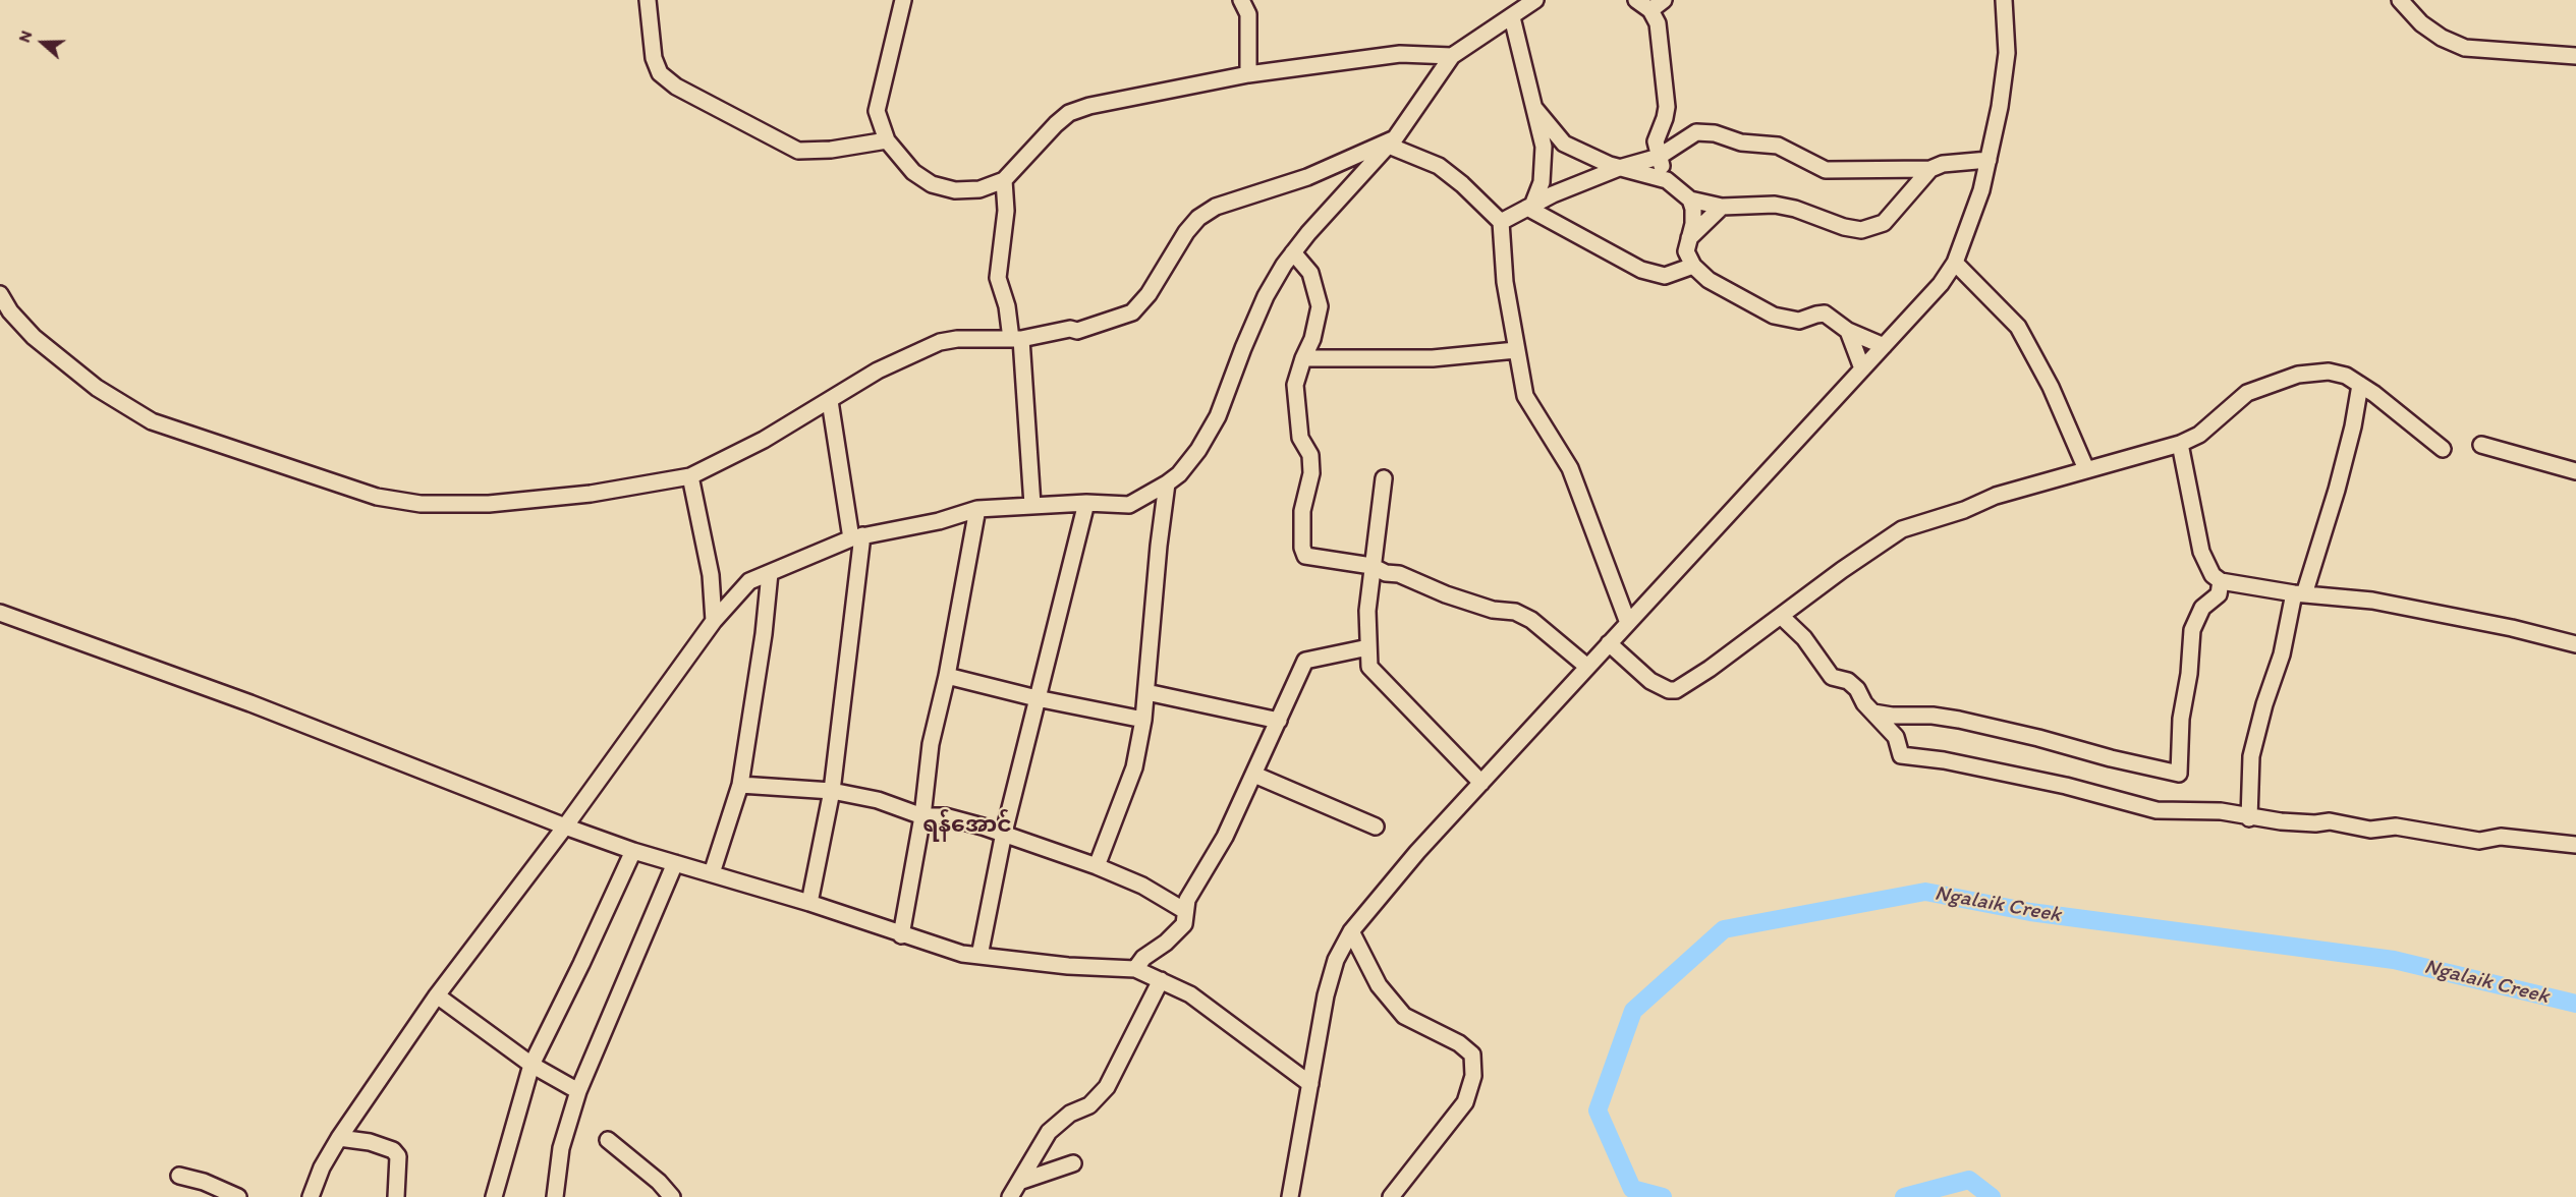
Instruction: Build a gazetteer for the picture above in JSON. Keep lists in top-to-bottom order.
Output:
{
  "districts": ["ရန်အောင်"],
  "water": ["Ngalaik Creek"],
  "north": "left"
}
